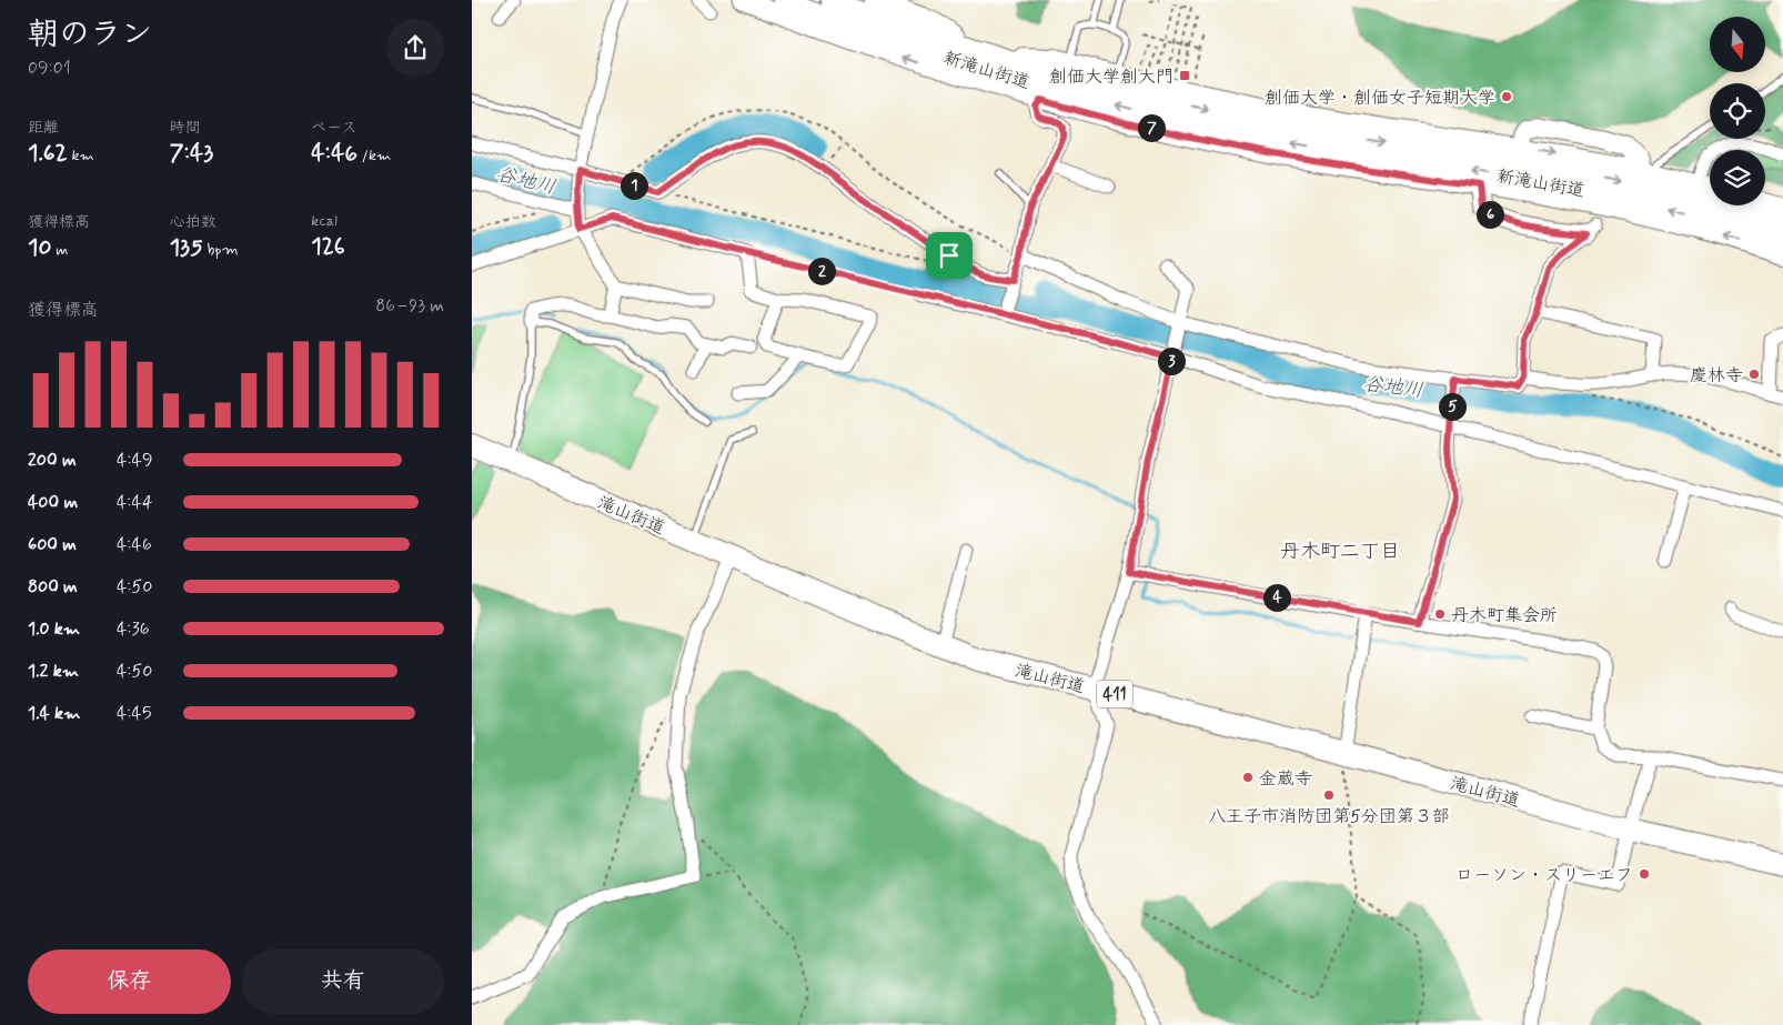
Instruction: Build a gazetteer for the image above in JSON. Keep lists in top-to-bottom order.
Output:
{
  "streets": {
    "highway": ["滝山街道", "411"],
    "main road": ["新滝山街道"]
  },
  "districts": ["丹木町二丁目"],
  "water": ["谷地川"],
  "places": {
    "transit": ["創価大学創大門"],
    "other": [
      "創価大学・創価女子短期大学",
      "慶林寺",
      "丹木町集会所",
      "金蔵寺",
      "八王子市消防団第5分団第３部",
      "ローソン・スリーエフ"
    ]
  },
  "north": "bottom",
  "page": {
    "heading": ["朝のラン", "09:01"],
    "stats": [
      ["距離", "1.62 km"],
      ["時間", "7:43"],
      ["ペース", "4:46 /km"],
      ["獲得標高", "10 m"],
      ["心拍数", "135 bpm"],
      ["kcal", "126"]
    ],
    "pins": [
      "7",
      "1",
      "6",
      "2",
      "3",
      "5",
      "4"
    ],
    "chart": ["獲得標高", "86–93 m"],
    "list": [
      {
        "name": "200 m",
        "note": "4:49"
      },
      {
        "name": "400 m",
        "note": "4:44"
      },
      {
        "name": "600 m",
        "note": "4:46"
      },
      {
        "name": "800 m",
        "note": "4:50"
      },
      {
        "name": "1.0 km",
        "note": "4:36"
      },
      {
        "name": "1.2 km",
        "note": "4:50"
      },
      {
        "name": "1.4 km",
        "note": "4:45"
      }
    ],
    "buttons": ["保存", "共有"]
  }
}
